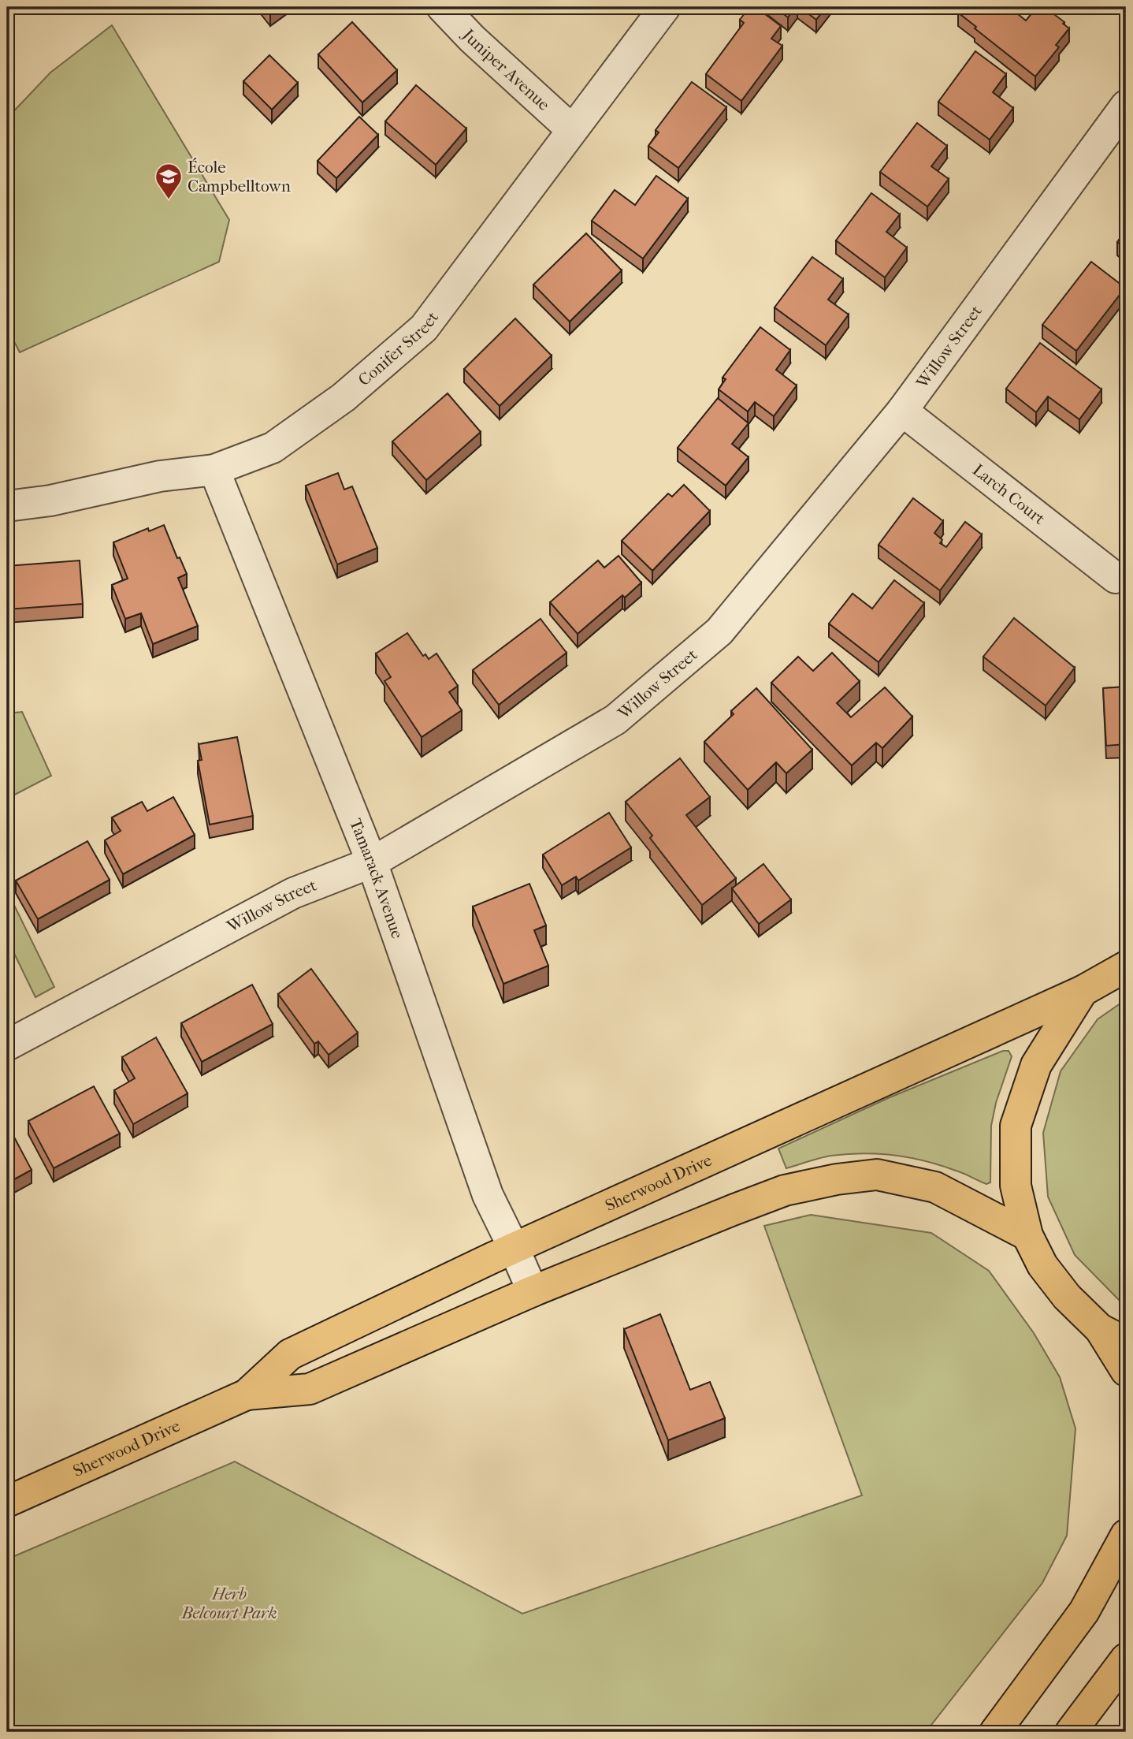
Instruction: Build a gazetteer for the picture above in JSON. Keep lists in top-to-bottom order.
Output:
{
  "streets": {
    "main road": ["Sherwood Drive"],
    "street": [
      "Juniper Avenue",
      "Willow Street",
      "Conifer Street",
      "Larch Court",
      "Tamarack Avenue"
    ]
  },
  "crossings": [
    ["Juniper Avenue", "Conifer Street"],
    ["Willow Street", "Larch Court"],
    ["Willow Street", "Tamarack Avenue"],
    ["Conifer Street", "Tamarack Avenue"],
    ["Tamarack Avenue", "Sherwood Drive"]
  ],
  "parks": ["Herb Belcourt Park"],
  "places": {
    "school or university": ["École Campbelltown"]
  }
}
